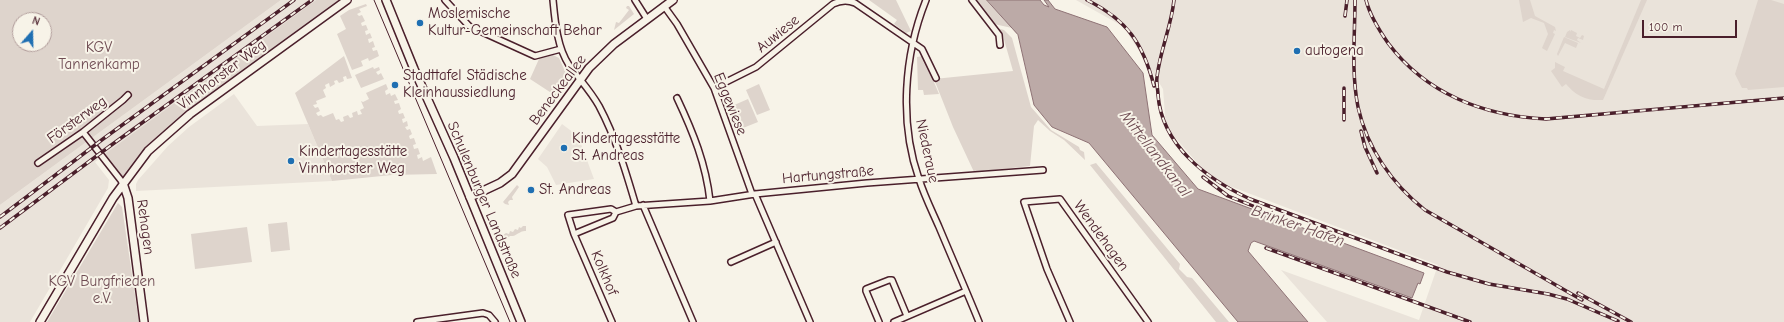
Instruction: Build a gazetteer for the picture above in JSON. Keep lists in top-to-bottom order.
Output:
{
  "streets": {
    "street": [
      "Auwiese",
      "Vinnhorster Weg",
      "Beneckeallee",
      "Eggewiese",
      "Försterweg",
      "Niederaue",
      "Hartungstraße",
      "Schulenburger Landstraße",
      "Rehagen",
      "Wendehagen",
      "Kolkhof"
    ]
  },
  "crossings": [
    ["Auwiese", "Eggewiese"],
    ["Auwiese", "Niederaue"],
    ["Vinnhorster Weg", "Rehagen"],
    ["Beneckeallee", "Eggewiese"],
    ["Beneckeallee", "Schulenburger Landstraße"],
    ["Eggewiese", "Hartungstraße"],
    ["Niederaue", "Hartungstraße"],
    ["Hartungstraße", "Kolkhof"]
  ],
  "water": ["Mittellandkanal", "Brinker Hafen"],
  "parks": ["KGV Tannenkamp", "KGV Burgfrieden e.V."],
  "places": [
    "Moslemische Kultur-Gemeinschaft Behar",
    "autogena",
    "Stadttafel Städische Kleinhaussiedlung",
    "Kindertagesstätte St. Andreas",
    "Kindertagesstätte Vinnhorster Weg",
    "St. Andreas"
  ],
  "scale_bar": "100 m",
  "north": "top"
}
